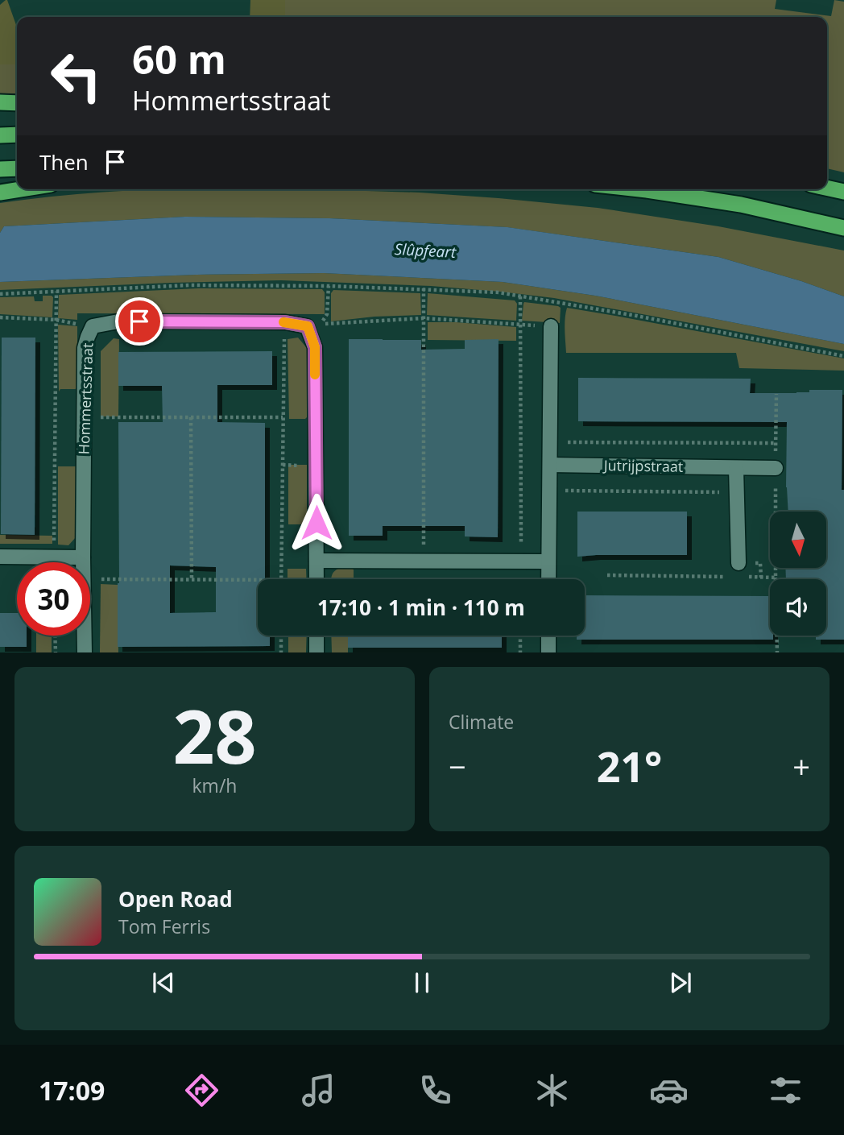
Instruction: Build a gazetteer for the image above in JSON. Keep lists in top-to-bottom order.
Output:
{
  "streets": {
    "street": ["Hommertsstraat", "Jutrijpstraat"]
  },
  "water": ["Slûpfeart"],
  "north": "bottom",
  "page": {
    "turn": ["60 m", "Hommertsstraat"],
    "then": "Then",
    "limit": "30",
    "trip": "17:10 · 1 min · 110 m",
    "tile": [
      ["28", "km/h"],
      "Climate"
    ],
    "heat": ["−", "21°", "+"],
    "song": ["Open Road", "Tom Ferris"],
    "tabs": "17:09"
  }
}
